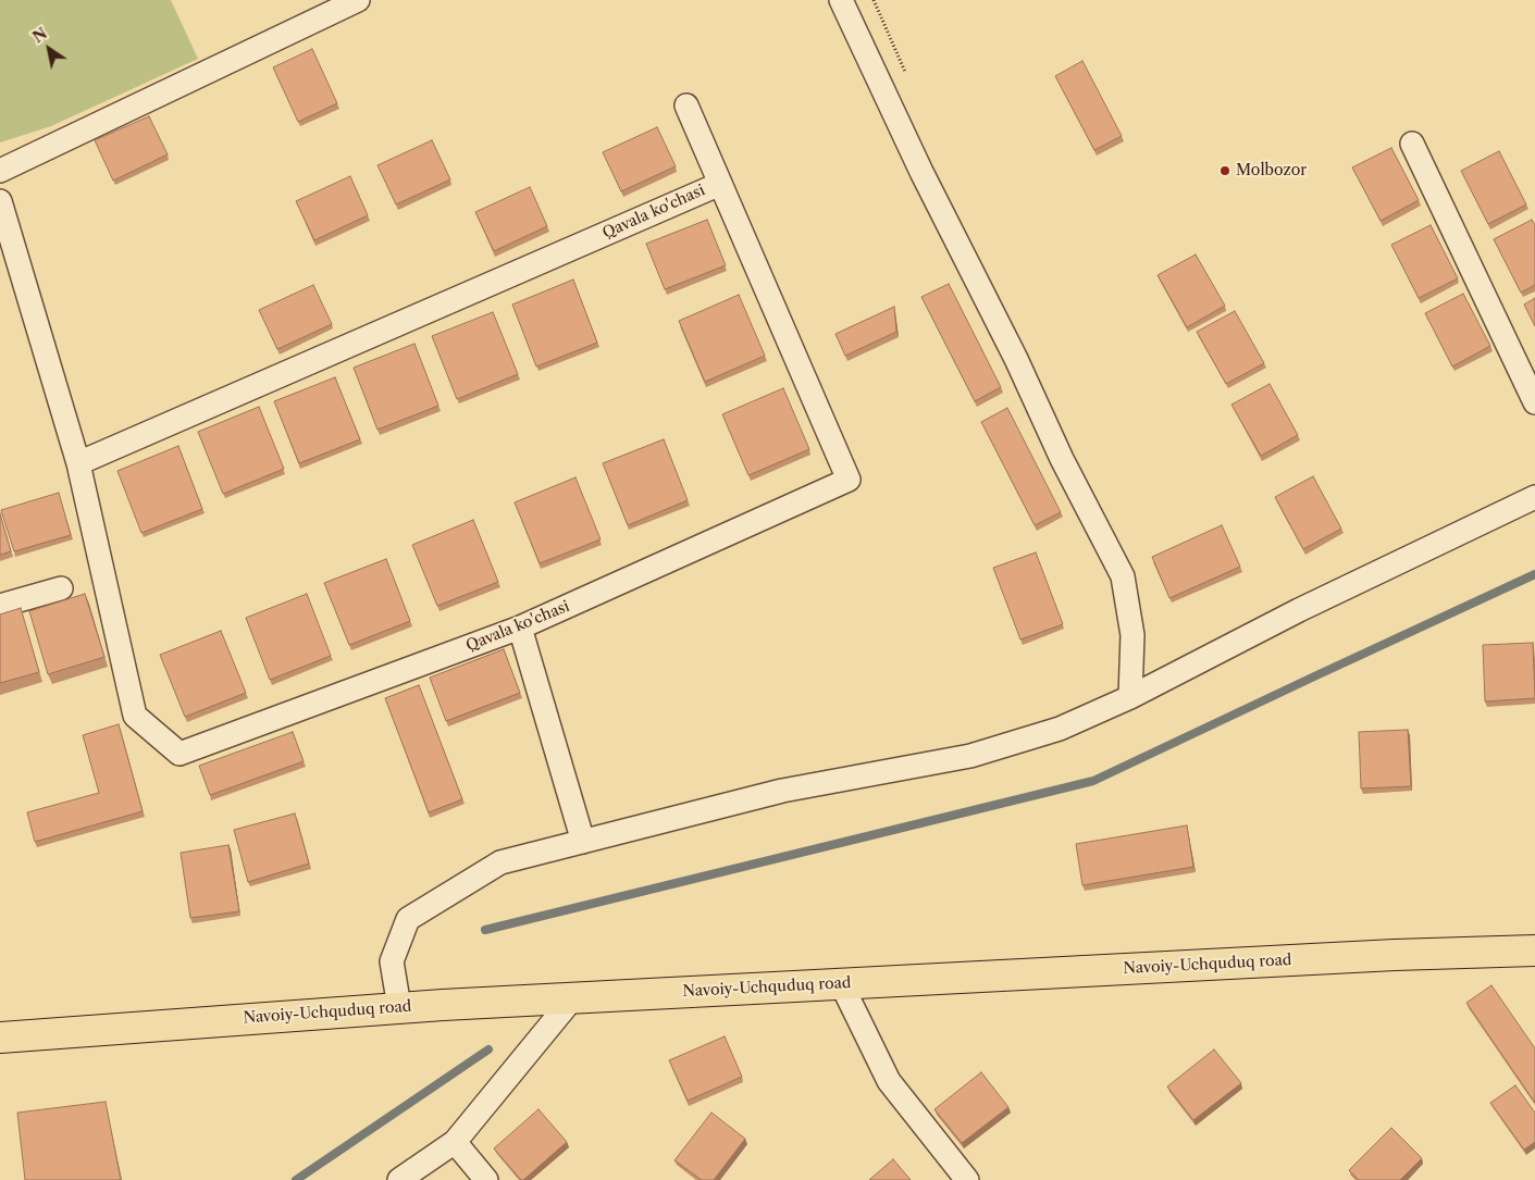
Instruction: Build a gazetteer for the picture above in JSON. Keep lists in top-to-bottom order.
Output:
{
  "streets": {
    "highway": ["Navoiy-Uchquduq road"],
    "street": ["Qavala ko'chasi"]
  },
  "places": ["Molbozor"],
  "north": "top left"
}
